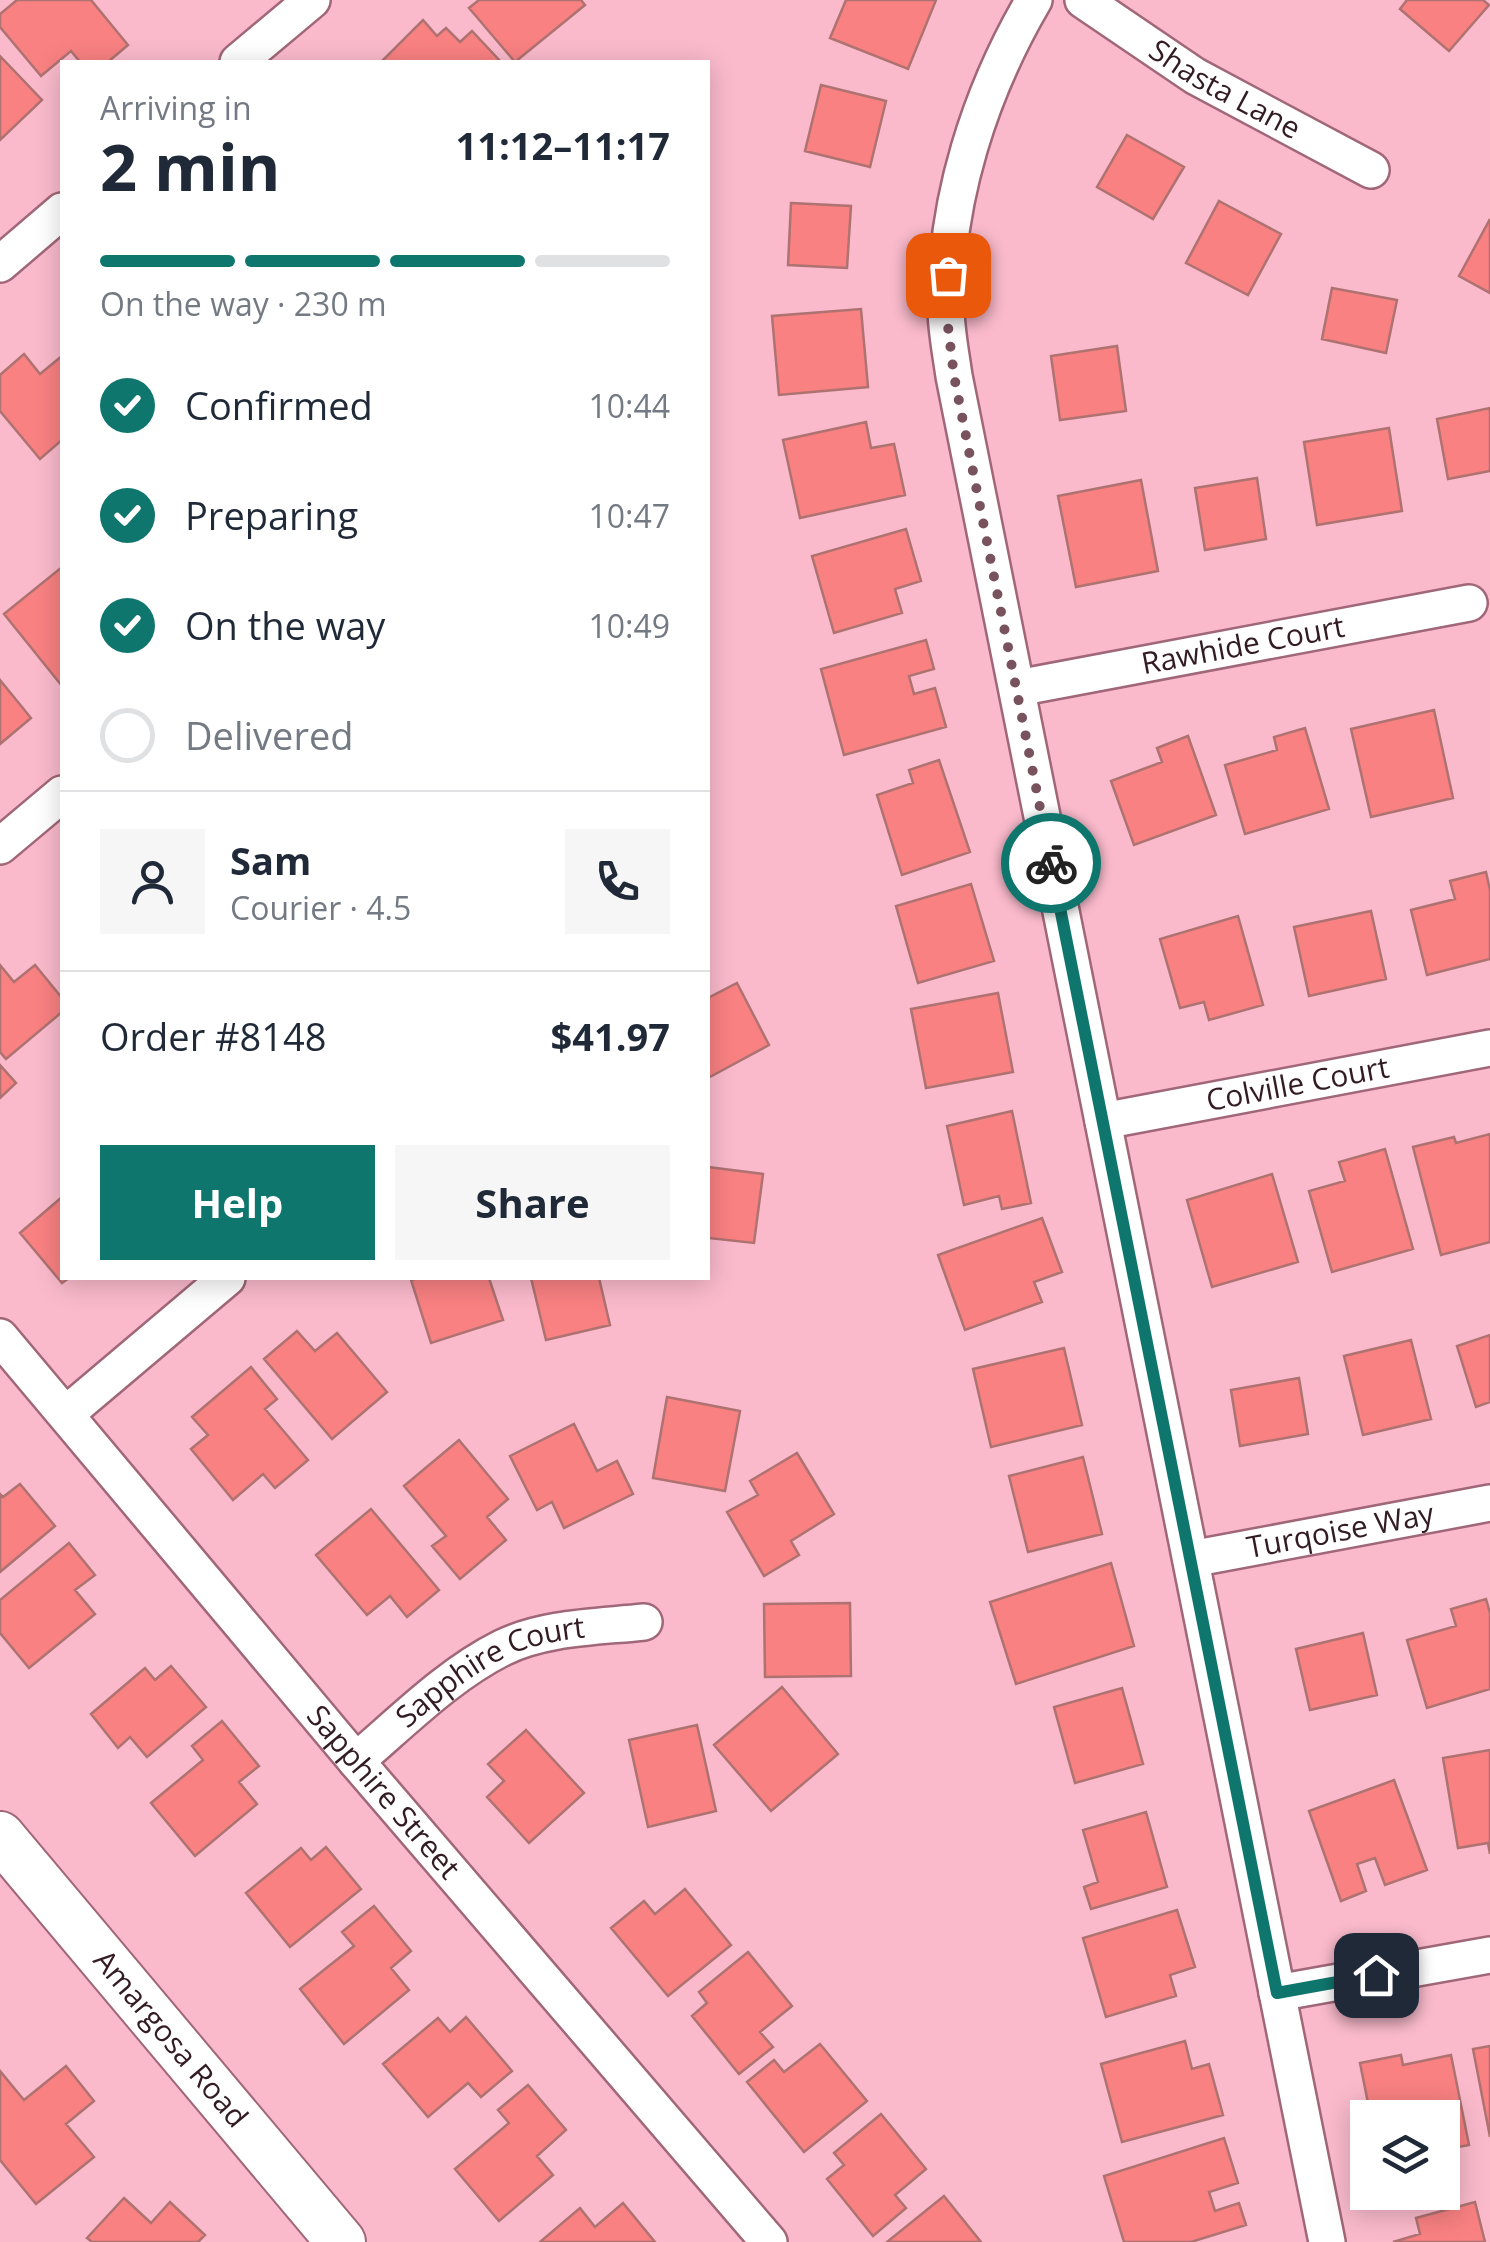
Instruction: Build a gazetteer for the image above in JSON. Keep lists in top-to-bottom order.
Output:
{
  "streets": {
    "main road": ["Amargosa Road"],
    "street": [
      "Shasta Lane",
      "Rawhide Court",
      "Colville Court",
      "Turqoise Way",
      "Sapphire Court",
      "Sapphire Street"
    ]
  },
  "crossings": [
    ["Sapphire Court", "Sapphire Street"]
  ],
  "page": {
    "heading": ["2 min", "Arriving in", "11:12–11:17"],
    "panel": [
      "Sam",
      "Courier · 4.5",
      "Order #8148",
      "$41.97"
    ],
    "bar": "On the way · 230 m",
    "list": [
      ["Confirmed", "10:44"],
      ["Preparing", "10:47"],
      ["On the way", "10:49"],
      "Delivered"
    ],
    "buttons": ["Help", "Share"]
  }
}
